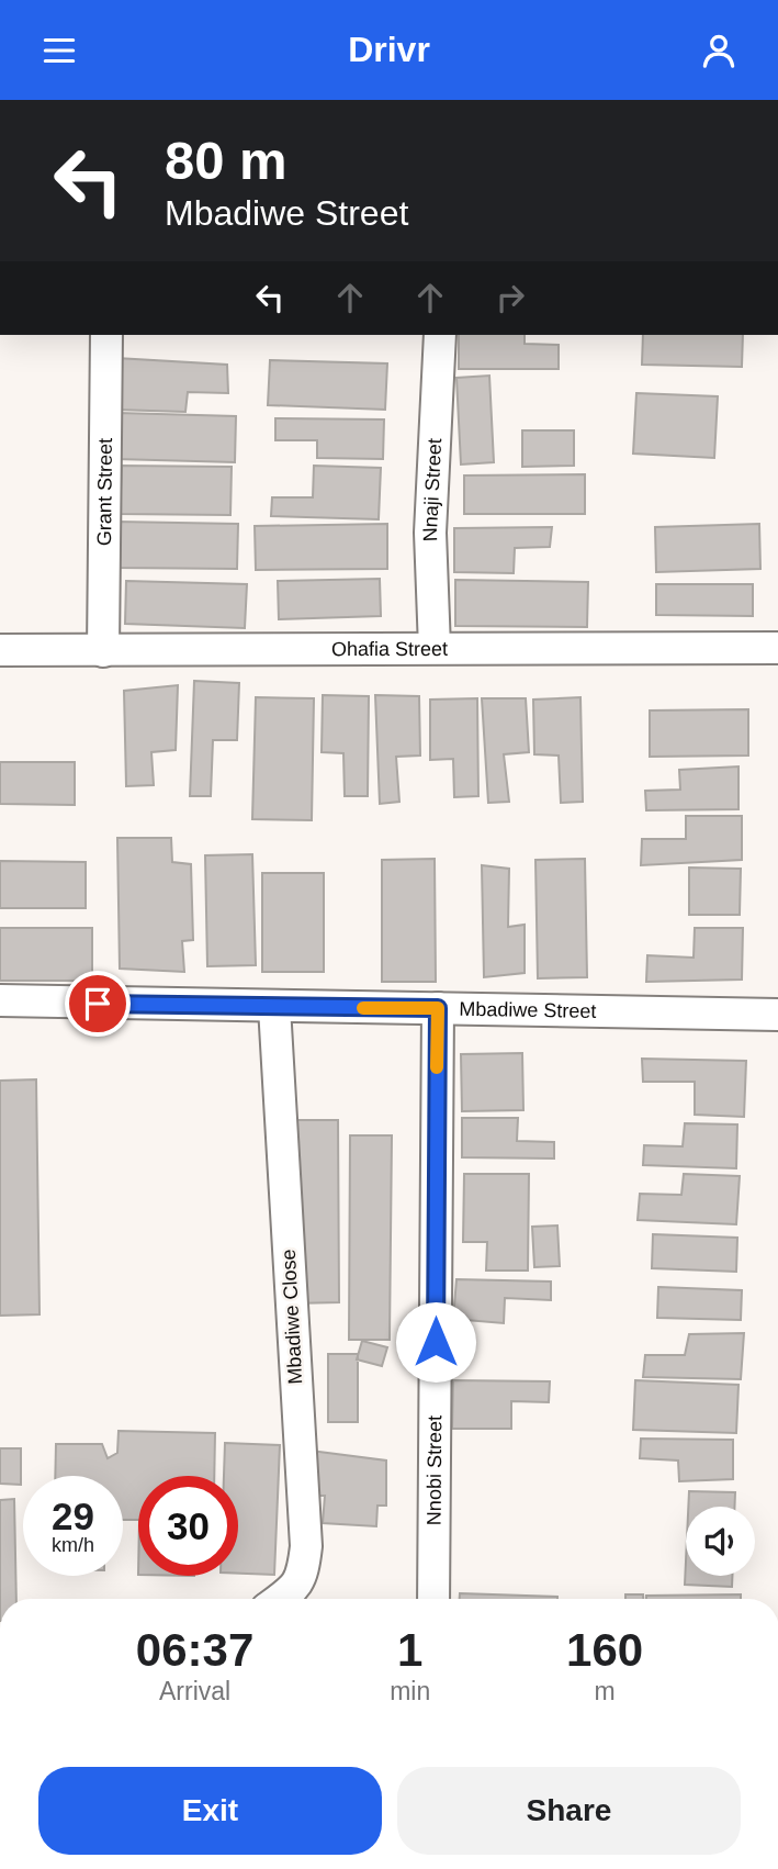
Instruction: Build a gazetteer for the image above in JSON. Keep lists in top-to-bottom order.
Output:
{
  "streets": {
    "street": [
      "Nnaji Street",
      "Grant Street",
      "Ohafia Street",
      "Mbadiwe Street",
      "Mbadiwe Close",
      "Nnobi Street"
    ]
  },
  "crossings": [
    ["Nnaji Street", "Ohafia Street"],
    ["Grant Street", "Ohafia Street"],
    ["Mbadiwe Street", "Mbadiwe Close"],
    ["Mbadiwe Street", "Nnobi Street"]
  ],
  "page": {
    "header": "Drivr",
    "turn": ["80 m", "Mbadiwe Street"],
    "speed": "29 km/h",
    "limit": "30",
    "eta": [
      "06:37",
      "Arrival",
      "1",
      "min",
      "160",
      "m"
    ],
    "buttons": ["Exit", "Share"]
  }
}
